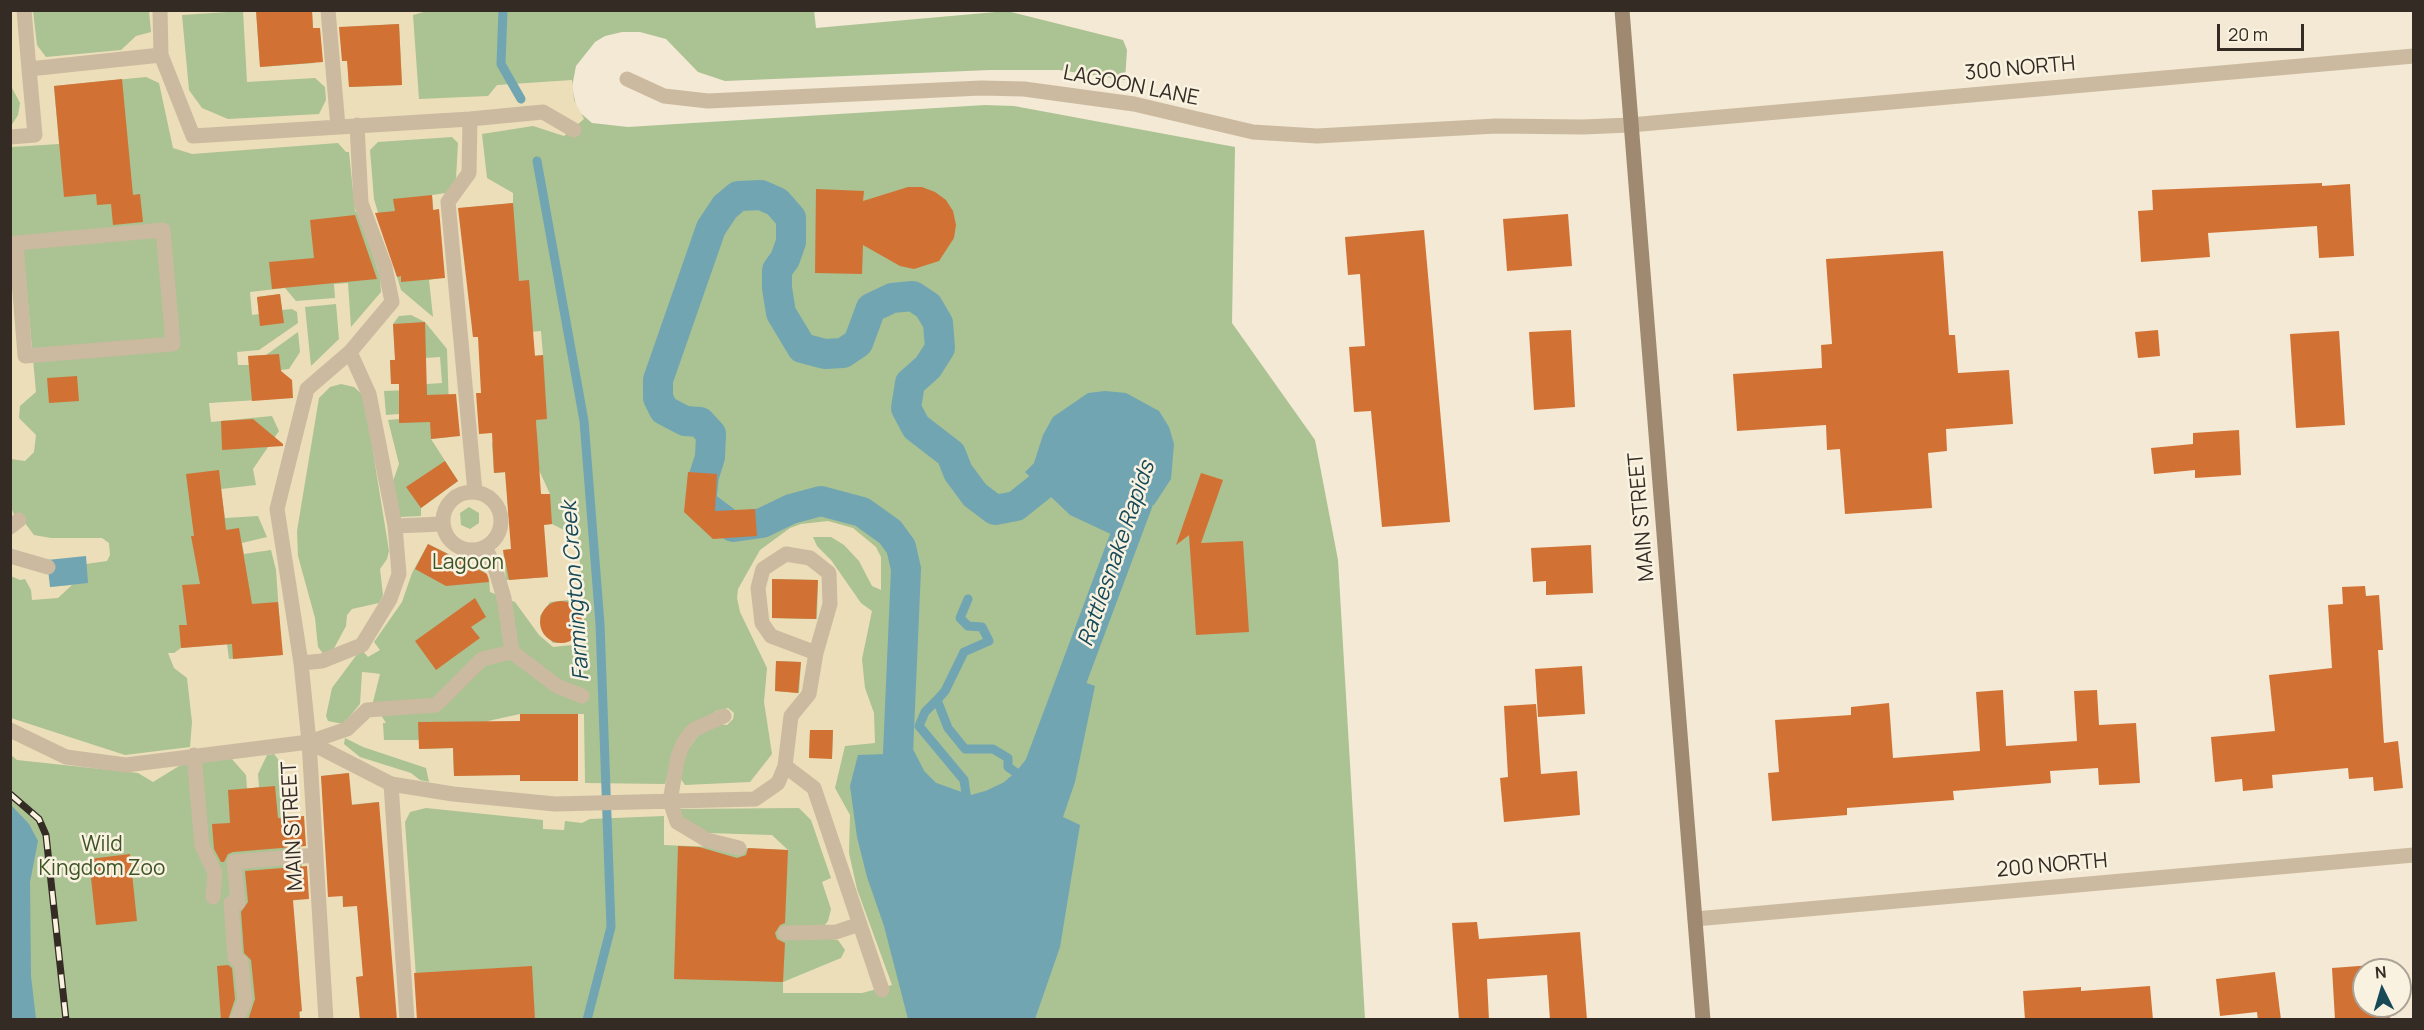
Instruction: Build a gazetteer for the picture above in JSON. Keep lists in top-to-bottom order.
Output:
{
  "streets": {
    "main road": ["MAIN STREET"],
    "street": ["300 NORTH", "LAGOON LANE", "200 NORTH"]
  },
  "crossings": [
    ["300 NORTH", "LAGOON LANE"],
    ["300 NORTH", "MAIN STREET"],
    ["LAGOON LANE", "MAIN STREET"],
    ["MAIN STREET", "200 NORTH"]
  ],
  "water": ["Rattlesnake Rapids", "Farmington Creek"],
  "parks": ["Lagoon", "Wild Kingdom Zoo"],
  "scale_bar": "20 m",
  "north": "top"
}
